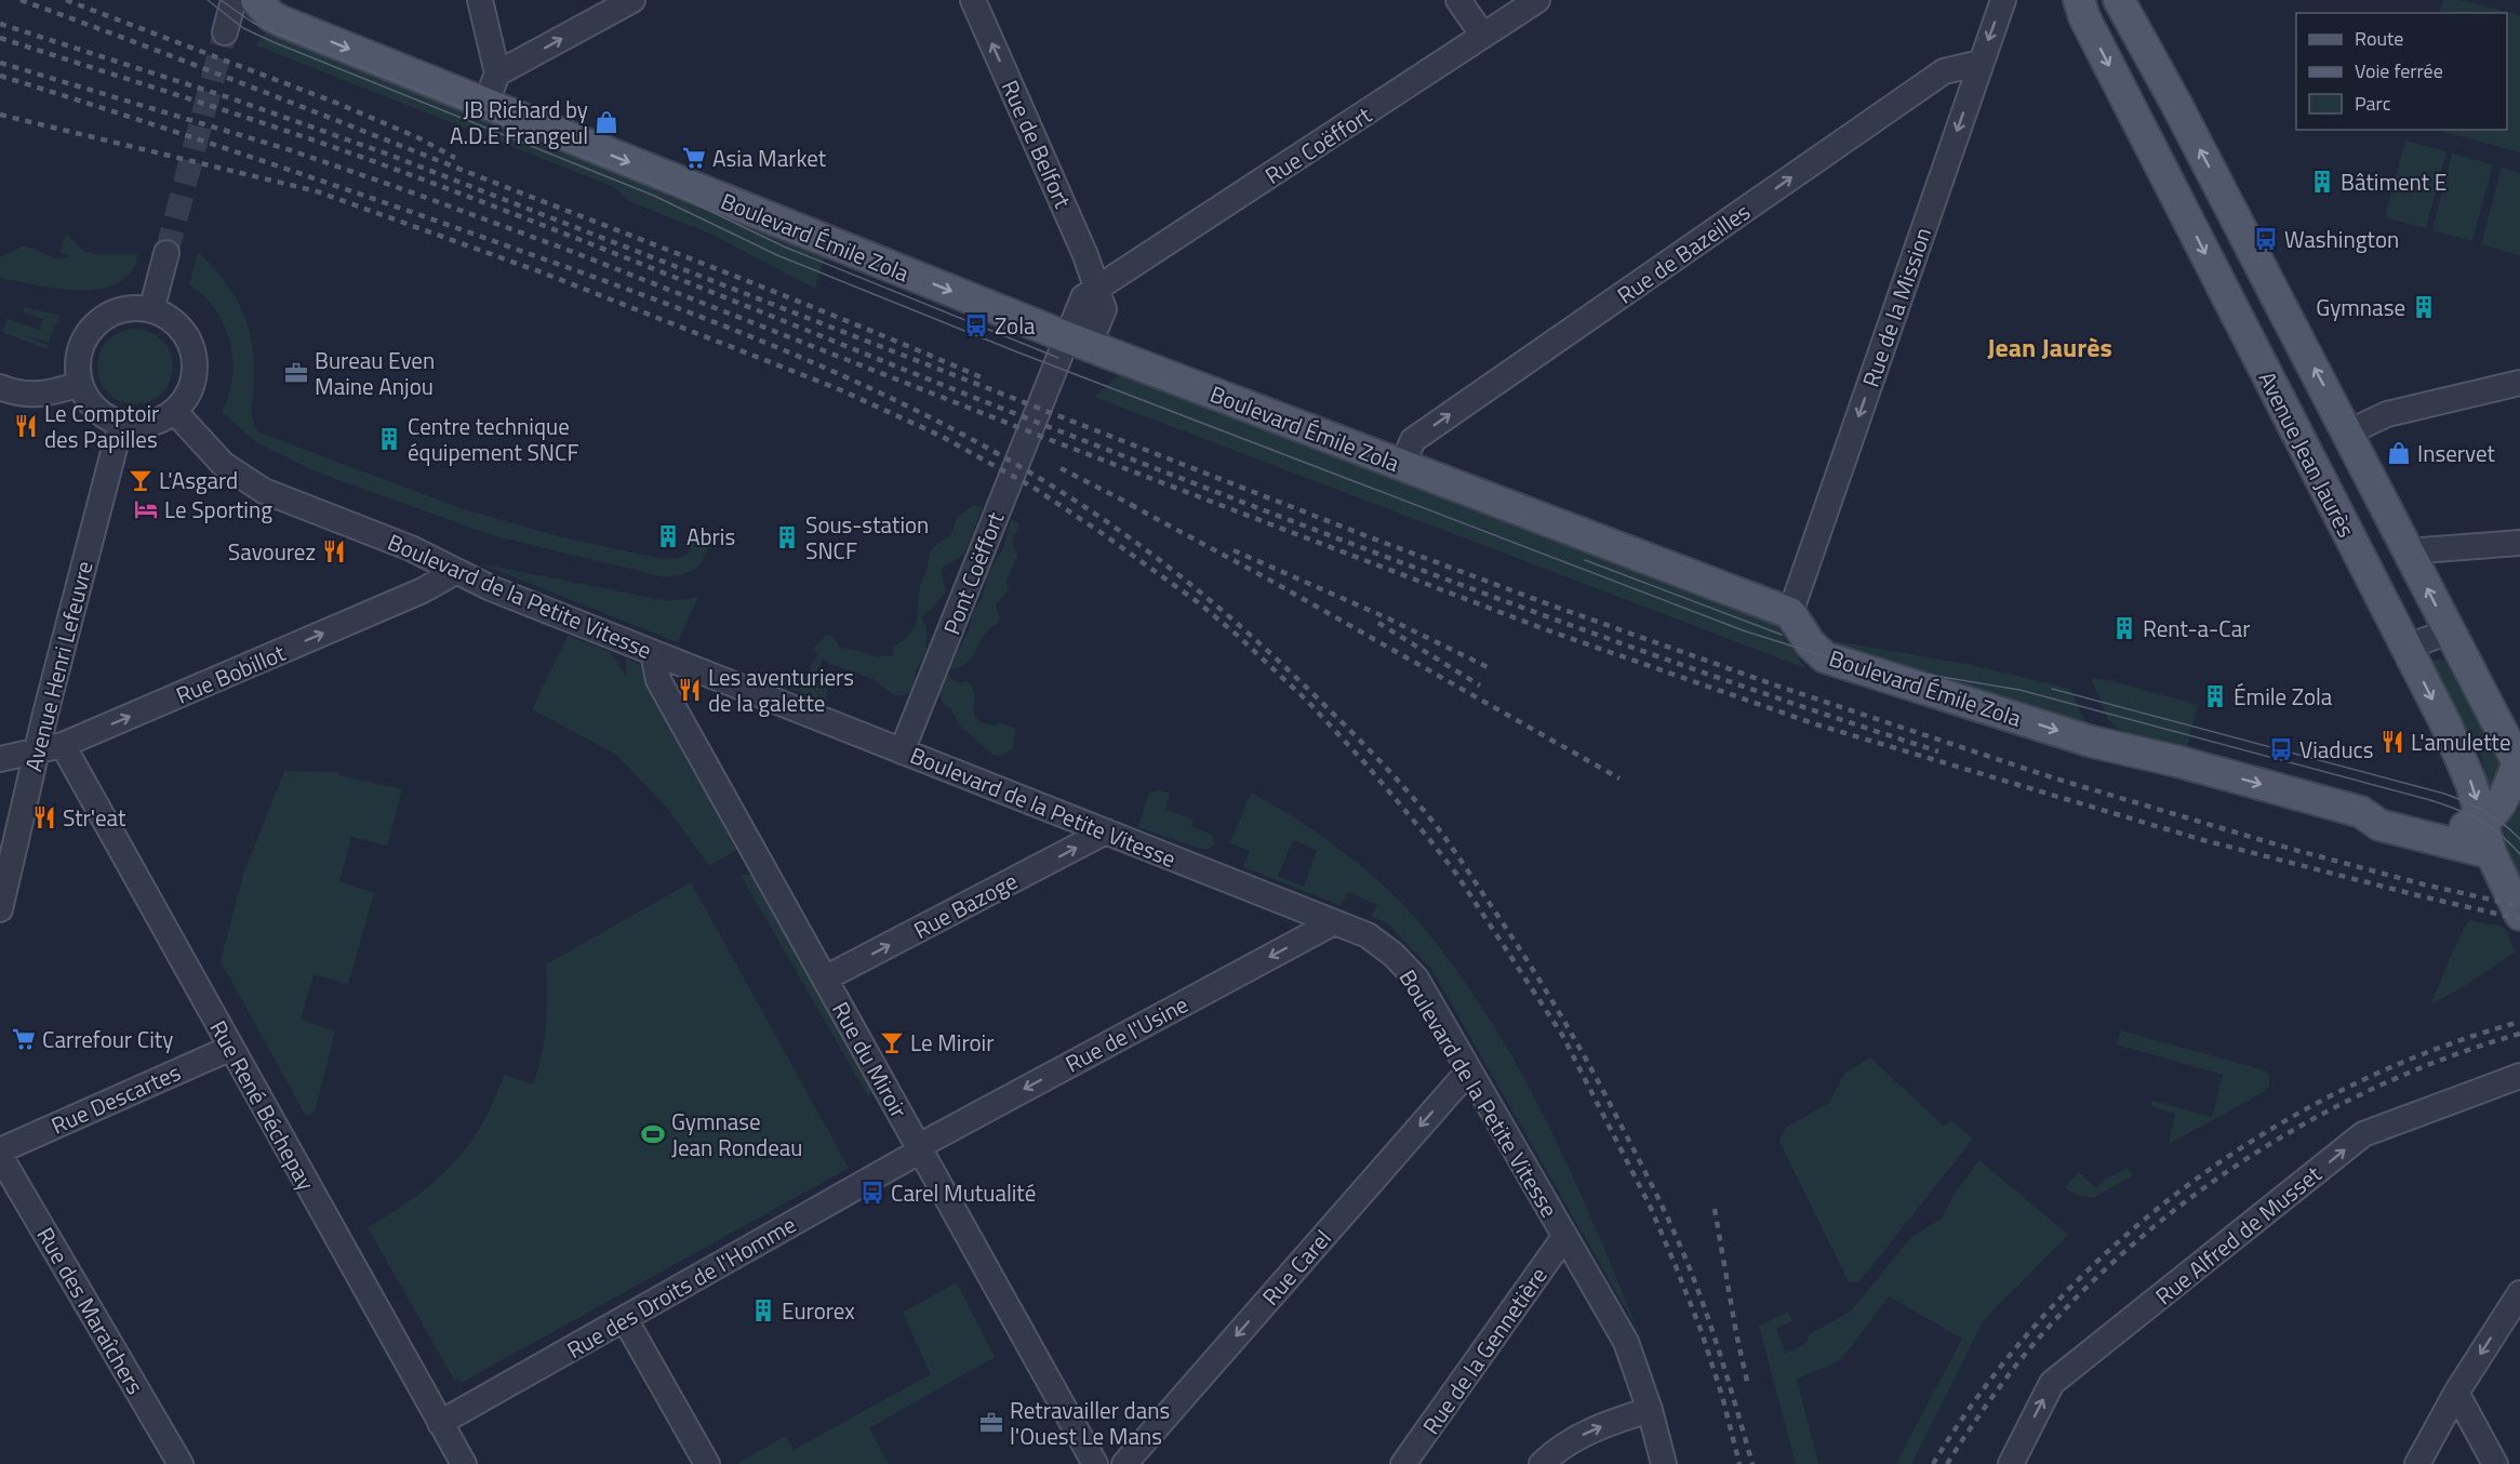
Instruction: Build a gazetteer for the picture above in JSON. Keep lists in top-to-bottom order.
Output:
{
  "streets": {
    "main road": ["Boulevard Émile Zola", "Avenue Jean Jaurès"],
    "street": [
      "Rue de Belfort",
      "Rue Coëffort",
      "Rue de Bazeilles",
      "Rue de la Mission",
      "Pont Coëffort",
      "Boulevard de la Petite Vitesse",
      "Avenue Henri Lefeuvre",
      "Rue Bobillot",
      "Rue Bazoge",
      "Rue de l'Usine",
      "Rue du Miroir",
      "Rue Descartes",
      "Rue René Béchepay",
      "Rue Alfred de Musset",
      "Rue Carel",
      "Rue des Droits de l'Homme",
      "Rue des Maraîchers",
      "Rue de la Gennetière"
    ]
  },
  "crossings": [
    ["Rue de Belfort", "Rue Coëffort"],
    ["Rue de Belfort", "Boulevard Émile Zola"],
    ["Rue de Belfort", "Pont Coëffort"],
    ["Boulevard Émile Zola", "Rue de Bazeilles"],
    ["Boulevard Émile Zola", "Rue de la Mission"],
    ["Boulevard Émile Zola", "Avenue Jean Jaurès"],
    ["Boulevard Émile Zola", "Pont Coëffort"],
    ["Rue de Bazeilles", "Rue de la Mission"],
    ["Pont Coëffort", "Boulevard de la Petite Vitesse"],
    ["Boulevard de la Petite Vitesse", "Avenue Henri Lefeuvre"],
    ["Boulevard de la Petite Vitesse", "Rue Bobillot"],
    ["Boulevard de la Petite Vitesse", "Rue Bazoge"],
    ["Boulevard de la Petite Vitesse", "Rue de l'Usine"],
    ["Boulevard de la Petite Vitesse", "Rue du Miroir"],
    ["Boulevard de la Petite Vitesse", "Rue Carel"],
    ["Boulevard de la Petite Vitesse", "Rue de la Gennetière"],
    ["Avenue Henri Lefeuvre", "Rue Bobillot"],
    ["Rue Bobillot", "Rue René Béchepay"],
    ["Rue Bazoge", "Rue du Miroir"],
    ["Rue de l'Usine", "Rue du Miroir"],
    ["Rue de l'Usine", "Rue des Droits de l'Homme"],
    ["Rue du Miroir", "Rue des Droits de l'Homme"],
    ["Rue Descartes", "Rue René Béchepay"],
    ["Rue René Béchepay", "Rue des Droits de l'Homme"]
  ],
  "one_way": [
    "Rue de Belfort",
    "Boulevard Émile Zola",
    "Rue de Bazeilles",
    "Rue de la Mission",
    "Rue Bobillot",
    "Rue Bazoge",
    "Rue de l'Usine",
    "Rue Alfred de Musset",
    "Rue Carel"
  ],
  "districts": ["Jean Jaurès"],
  "places": {
    "shop": ["JB Richard by A.D.E Frangeul", "Inservet"],
    "supermarket": ["Asia Market", "Carrefour City"],
    "building": [
      "Bâtiment E",
      "Gymnase",
      "Centre technique équipement SNCF",
      "Abris",
      "Sous-station SNCF",
      "Rent-a-Car",
      "Émile Zola",
      "Eurorex"
    ],
    "bus stop": [
      "Washington",
      "Zola",
      "Viaducs",
      "Carel Mutualité"
    ],
    "office": ["Bureau Even Maine Anjou", "Retravailler dans l'Ouest Le Mans"],
    "restaurant": [
      "Le Comptoir des Papilles",
      "Savourez",
      "Les aventuriers de la galette",
      "L'amulette",
      "Str'eat"
    ],
    "bar": ["L'Asgard", "Le Miroir"],
    "hotel": ["Le Sporting"],
    "sports": ["Gymnase Jean Rondeau"]
  },
  "legend": ["Route", "Voie ferrée", "Parc"]
}
